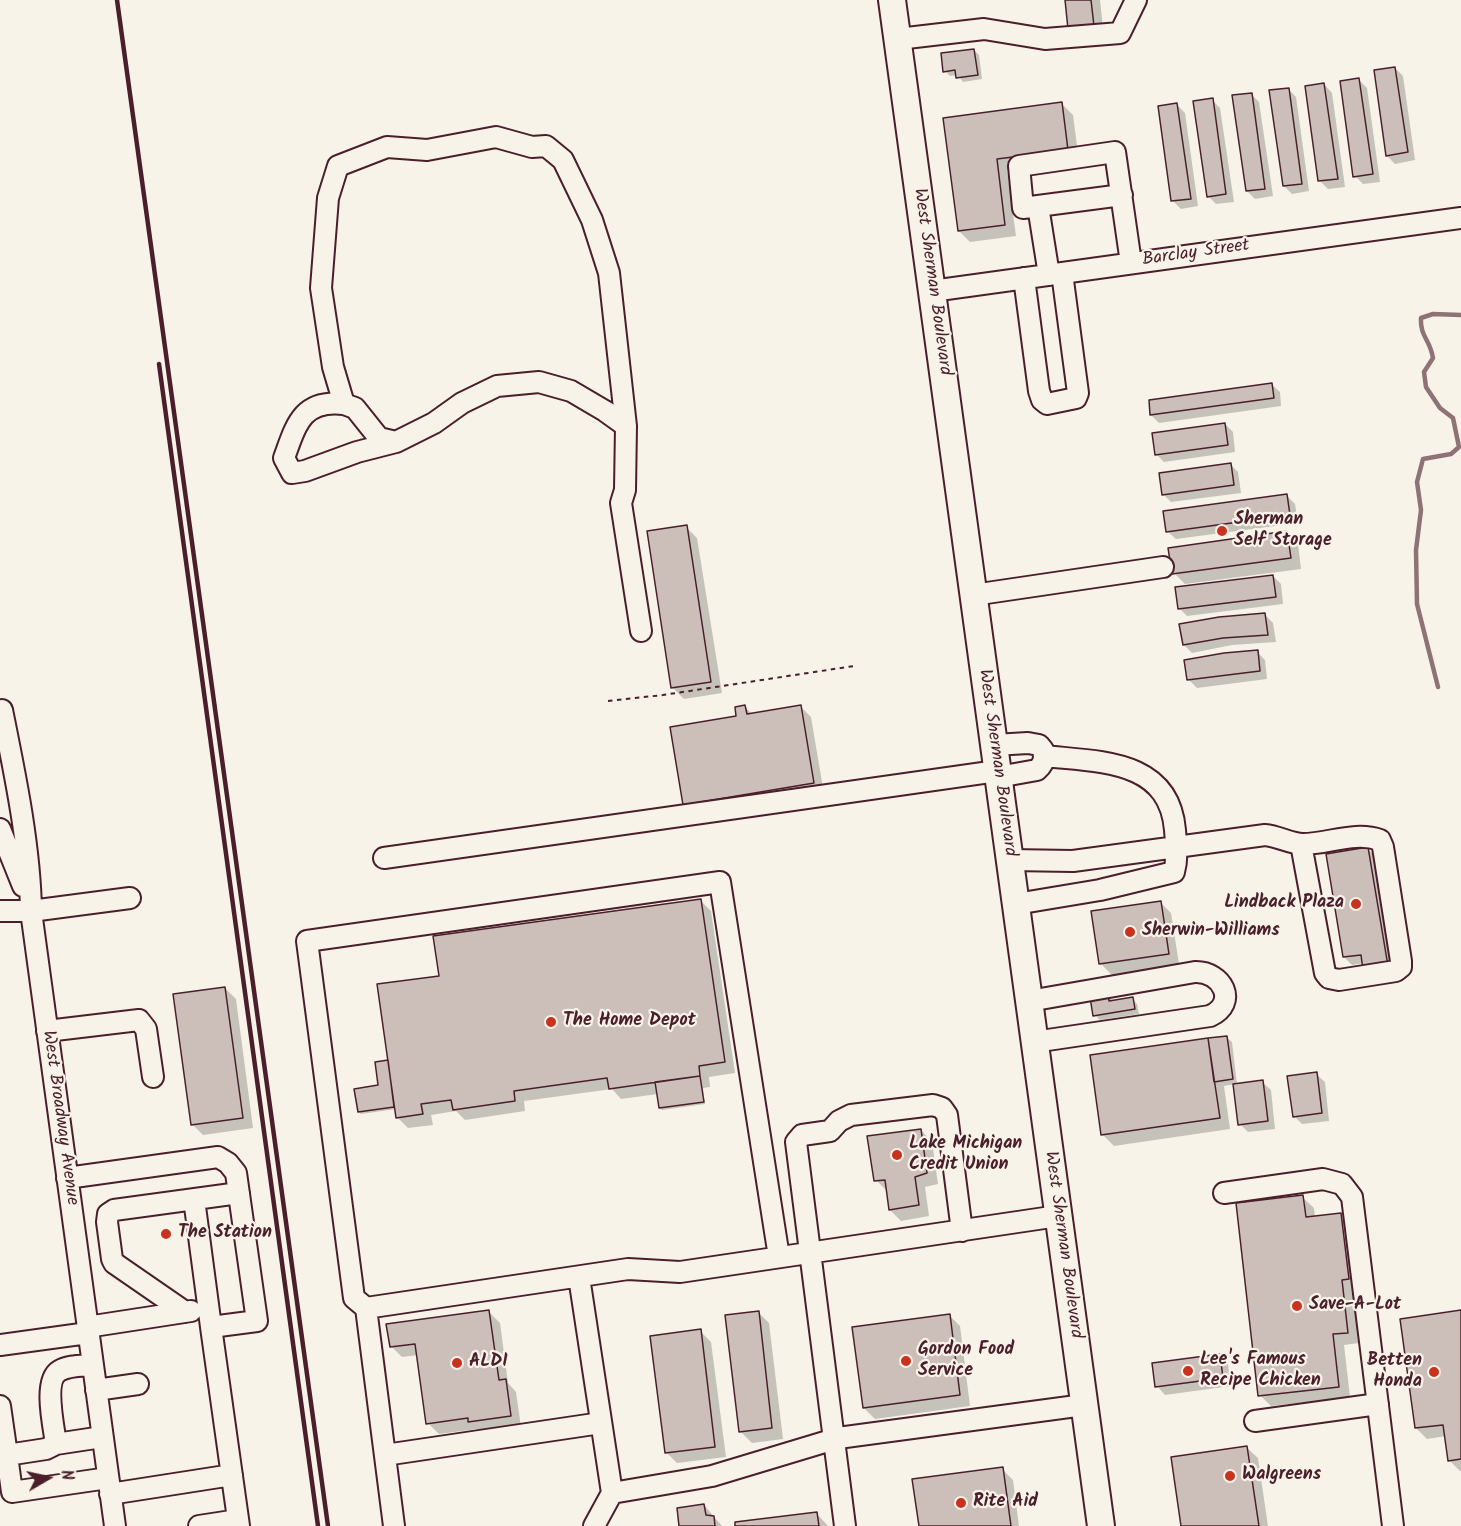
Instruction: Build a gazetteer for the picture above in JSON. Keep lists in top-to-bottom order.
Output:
{
  "streets": {
    "main road": ["West Sherman Boulevard"],
    "street": ["Barclay Street", "West Broadway Avenue"]
  },
  "crossings": [
    ["Barclay Street", "West Sherman Boulevard"]
  ],
  "places": [
    "Sherman Self Storage",
    "Lindback Plaza",
    "Sherwin-Williams",
    "The Home Depot",
    "Lake Michigan Credit Union",
    "The Station",
    "Save-A-Lot",
    "Gordon Food Service",
    "ALDI",
    "Lee's Famous Recipe Chicken",
    "Betten Honda",
    "Walgreens",
    "Rite Aid"
  ],
  "north": "right"
}
